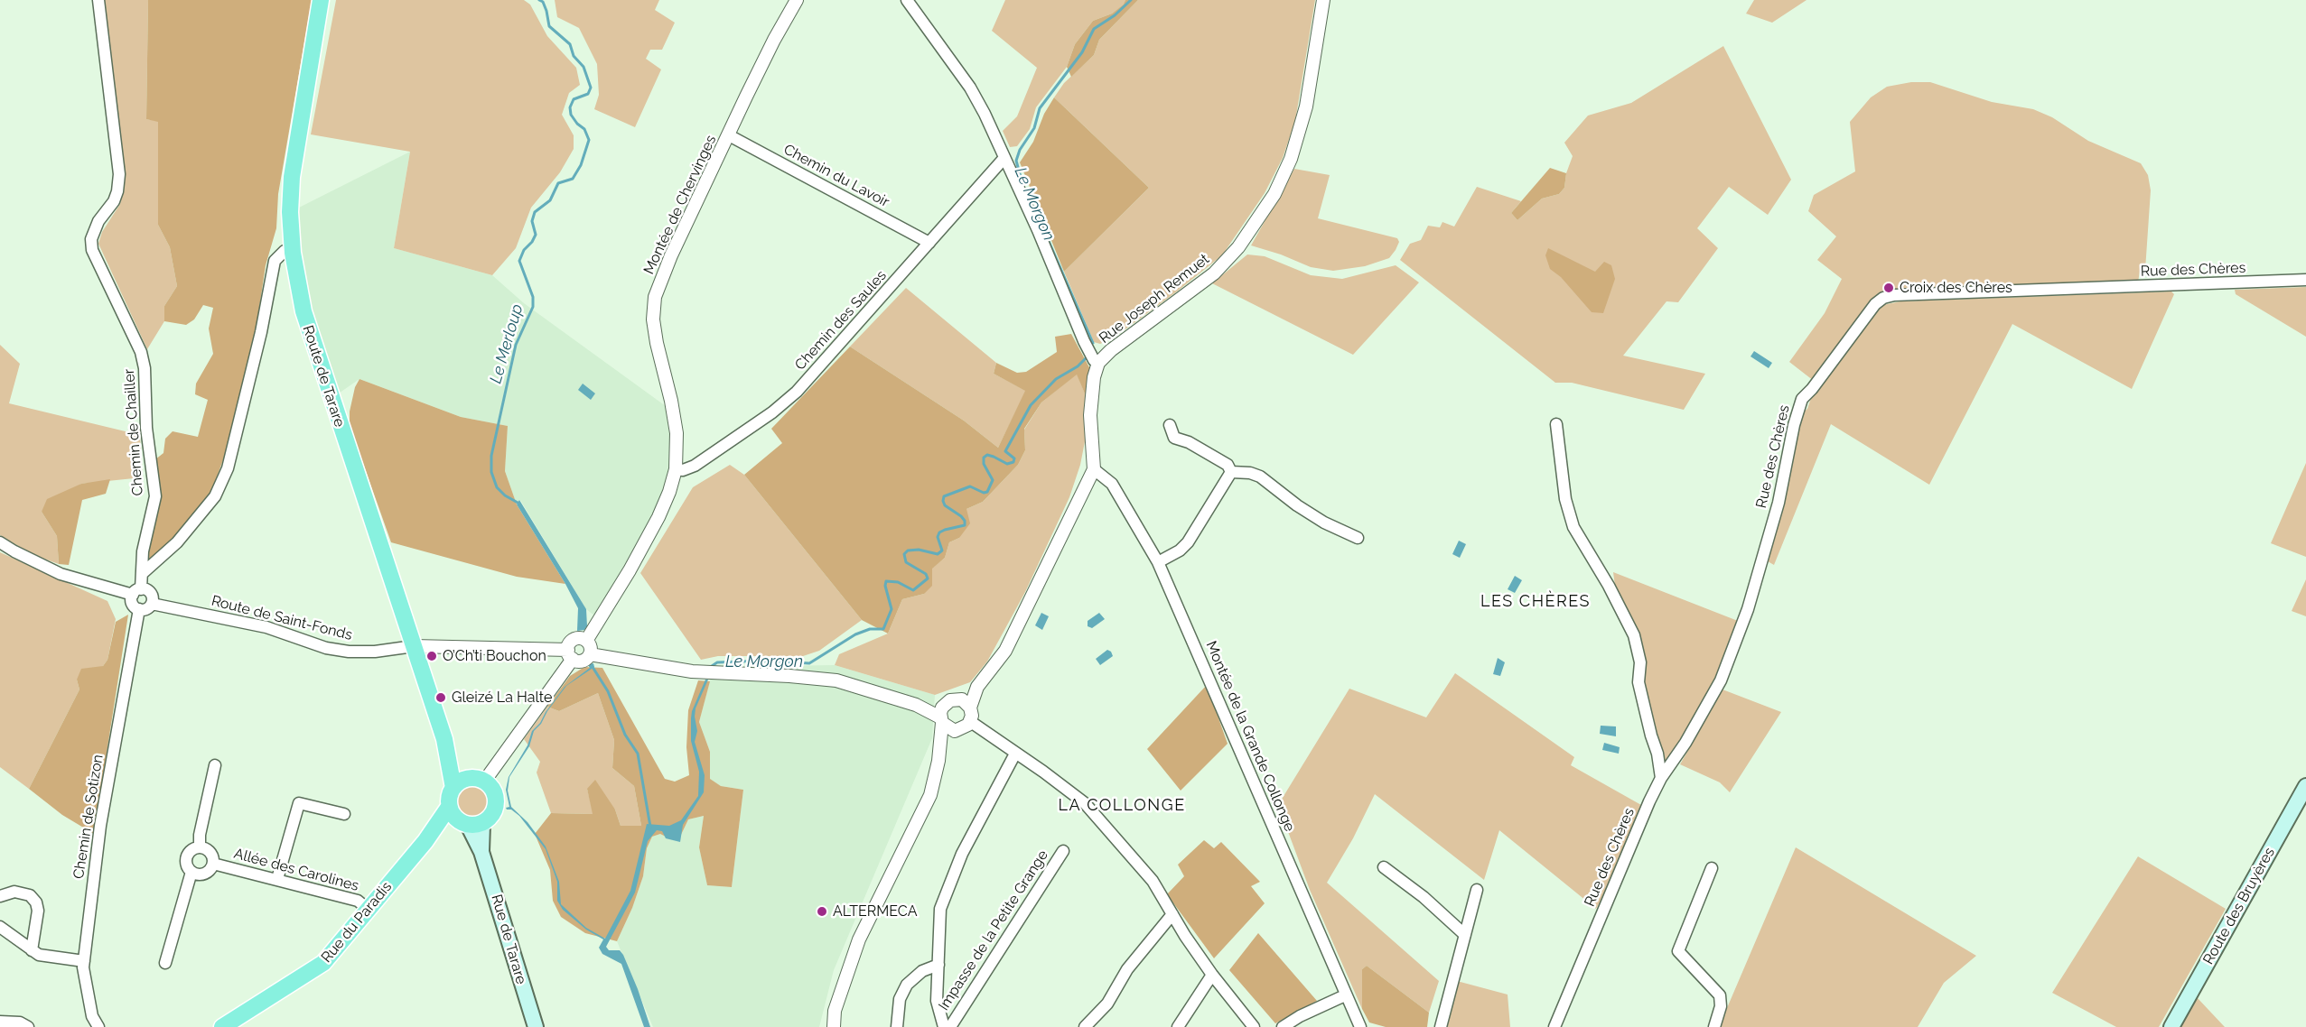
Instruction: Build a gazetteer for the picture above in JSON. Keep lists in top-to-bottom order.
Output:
{
  "streets": {
    "main road": [
      "Route de Tarare",
      "Route des Bruyères",
      "Rue du Paradis",
      "Rue de Tarare"
    ],
    "street": [
      "Chemin du Lavoir",
      "Montée de Chervinges",
      "Rue des Chères",
      "Rue Joseph Remuet",
      "Chemin des Saules",
      "Chemin de Chailler",
      "Route de Saint-Fonds",
      "Montée de la Grande Collonge",
      "Chemin de Sotizon",
      "Allée des Carolines",
      "Impasse de la Petite Grange"
    ]
  },
  "crossings": [
    ["Chemin du Lavoir", "Montée de Chervinges"],
    ["Chemin du Lavoir", "Chemin des Saules"],
    ["Montée de Chervinges", "Chemin des Saules"],
    ["Montée de Chervinges", "Route de Saint-Fonds"],
    ["Rue Joseph Remuet", "Montée de la Grande Collonge"],
    ["Route de Tarare", "Route de Saint-Fonds"],
    ["Route de Tarare", "Rue du Paradis"],
    ["Route de Tarare", "Rue de Tarare"],
    ["Chemin de Chailler", "Route de Saint-Fonds"],
    ["Chemin de Chailler", "Chemin de Sotizon"],
    ["Route de Saint-Fonds", "Chemin de Sotizon"],
    ["Allée des Carolines", "Rue du Paradis"],
    ["Rue du Paradis", "Rue de Tarare"]
  ],
  "districts": ["LES CHÈRES", "LA COLLONGE"],
  "water": ["Le Morgon", "Le Merloup"],
  "places": [
    "Croix des Chères",
    "O’Ch’ti Bouchon",
    "Gleizé La Halte",
    "ALTERMECA"
  ]
}
